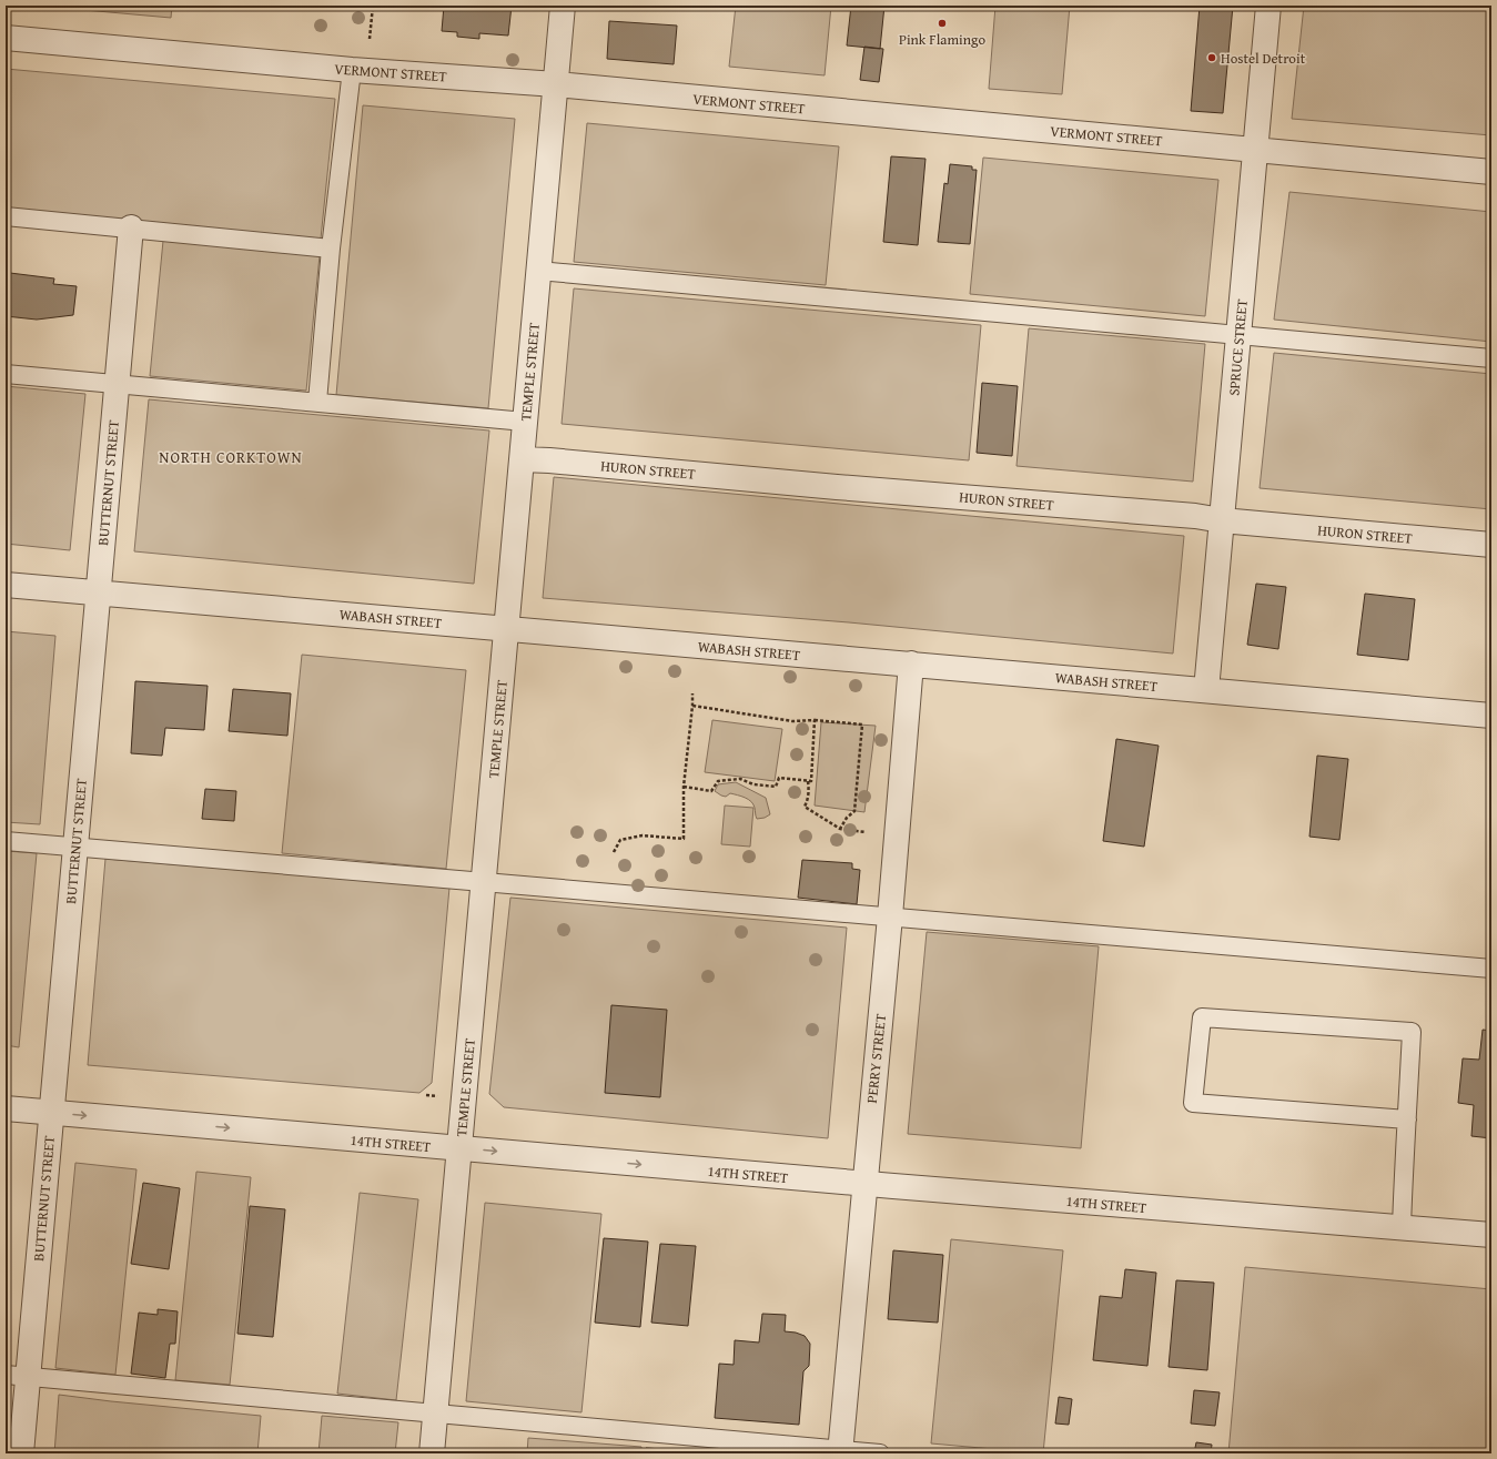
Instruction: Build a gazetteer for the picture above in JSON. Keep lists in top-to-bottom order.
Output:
{
  "streets": {
    "street": [
      "VERMONT STREET",
      "SPRUCE STREET",
      "TEMPLE STREET",
      "HURON STREET",
      "BUTTERNUT STREET",
      "WABASH STREET",
      "PERRY STREET",
      "14TH STREET"
    ]
  },
  "crossings": [
    ["VERMONT STREET", "SPRUCE STREET"],
    ["VERMONT STREET", "TEMPLE STREET"],
    ["SPRUCE STREET", "HURON STREET"],
    ["SPRUCE STREET", "WABASH STREET"],
    ["TEMPLE STREET", "HURON STREET"],
    ["TEMPLE STREET", "WABASH STREET"],
    ["TEMPLE STREET", "14TH STREET"],
    ["BUTTERNUT STREET", "WABASH STREET"],
    ["BUTTERNUT STREET", "14TH STREET"],
    ["WABASH STREET", "PERRY STREET"],
    ["PERRY STREET", "14TH STREET"]
  ],
  "one_way": ["14TH STREET"],
  "districts": ["NORTH CORKTOWN"],
  "places": ["Pink Flamingo", "Hostel Detroit"]
}
